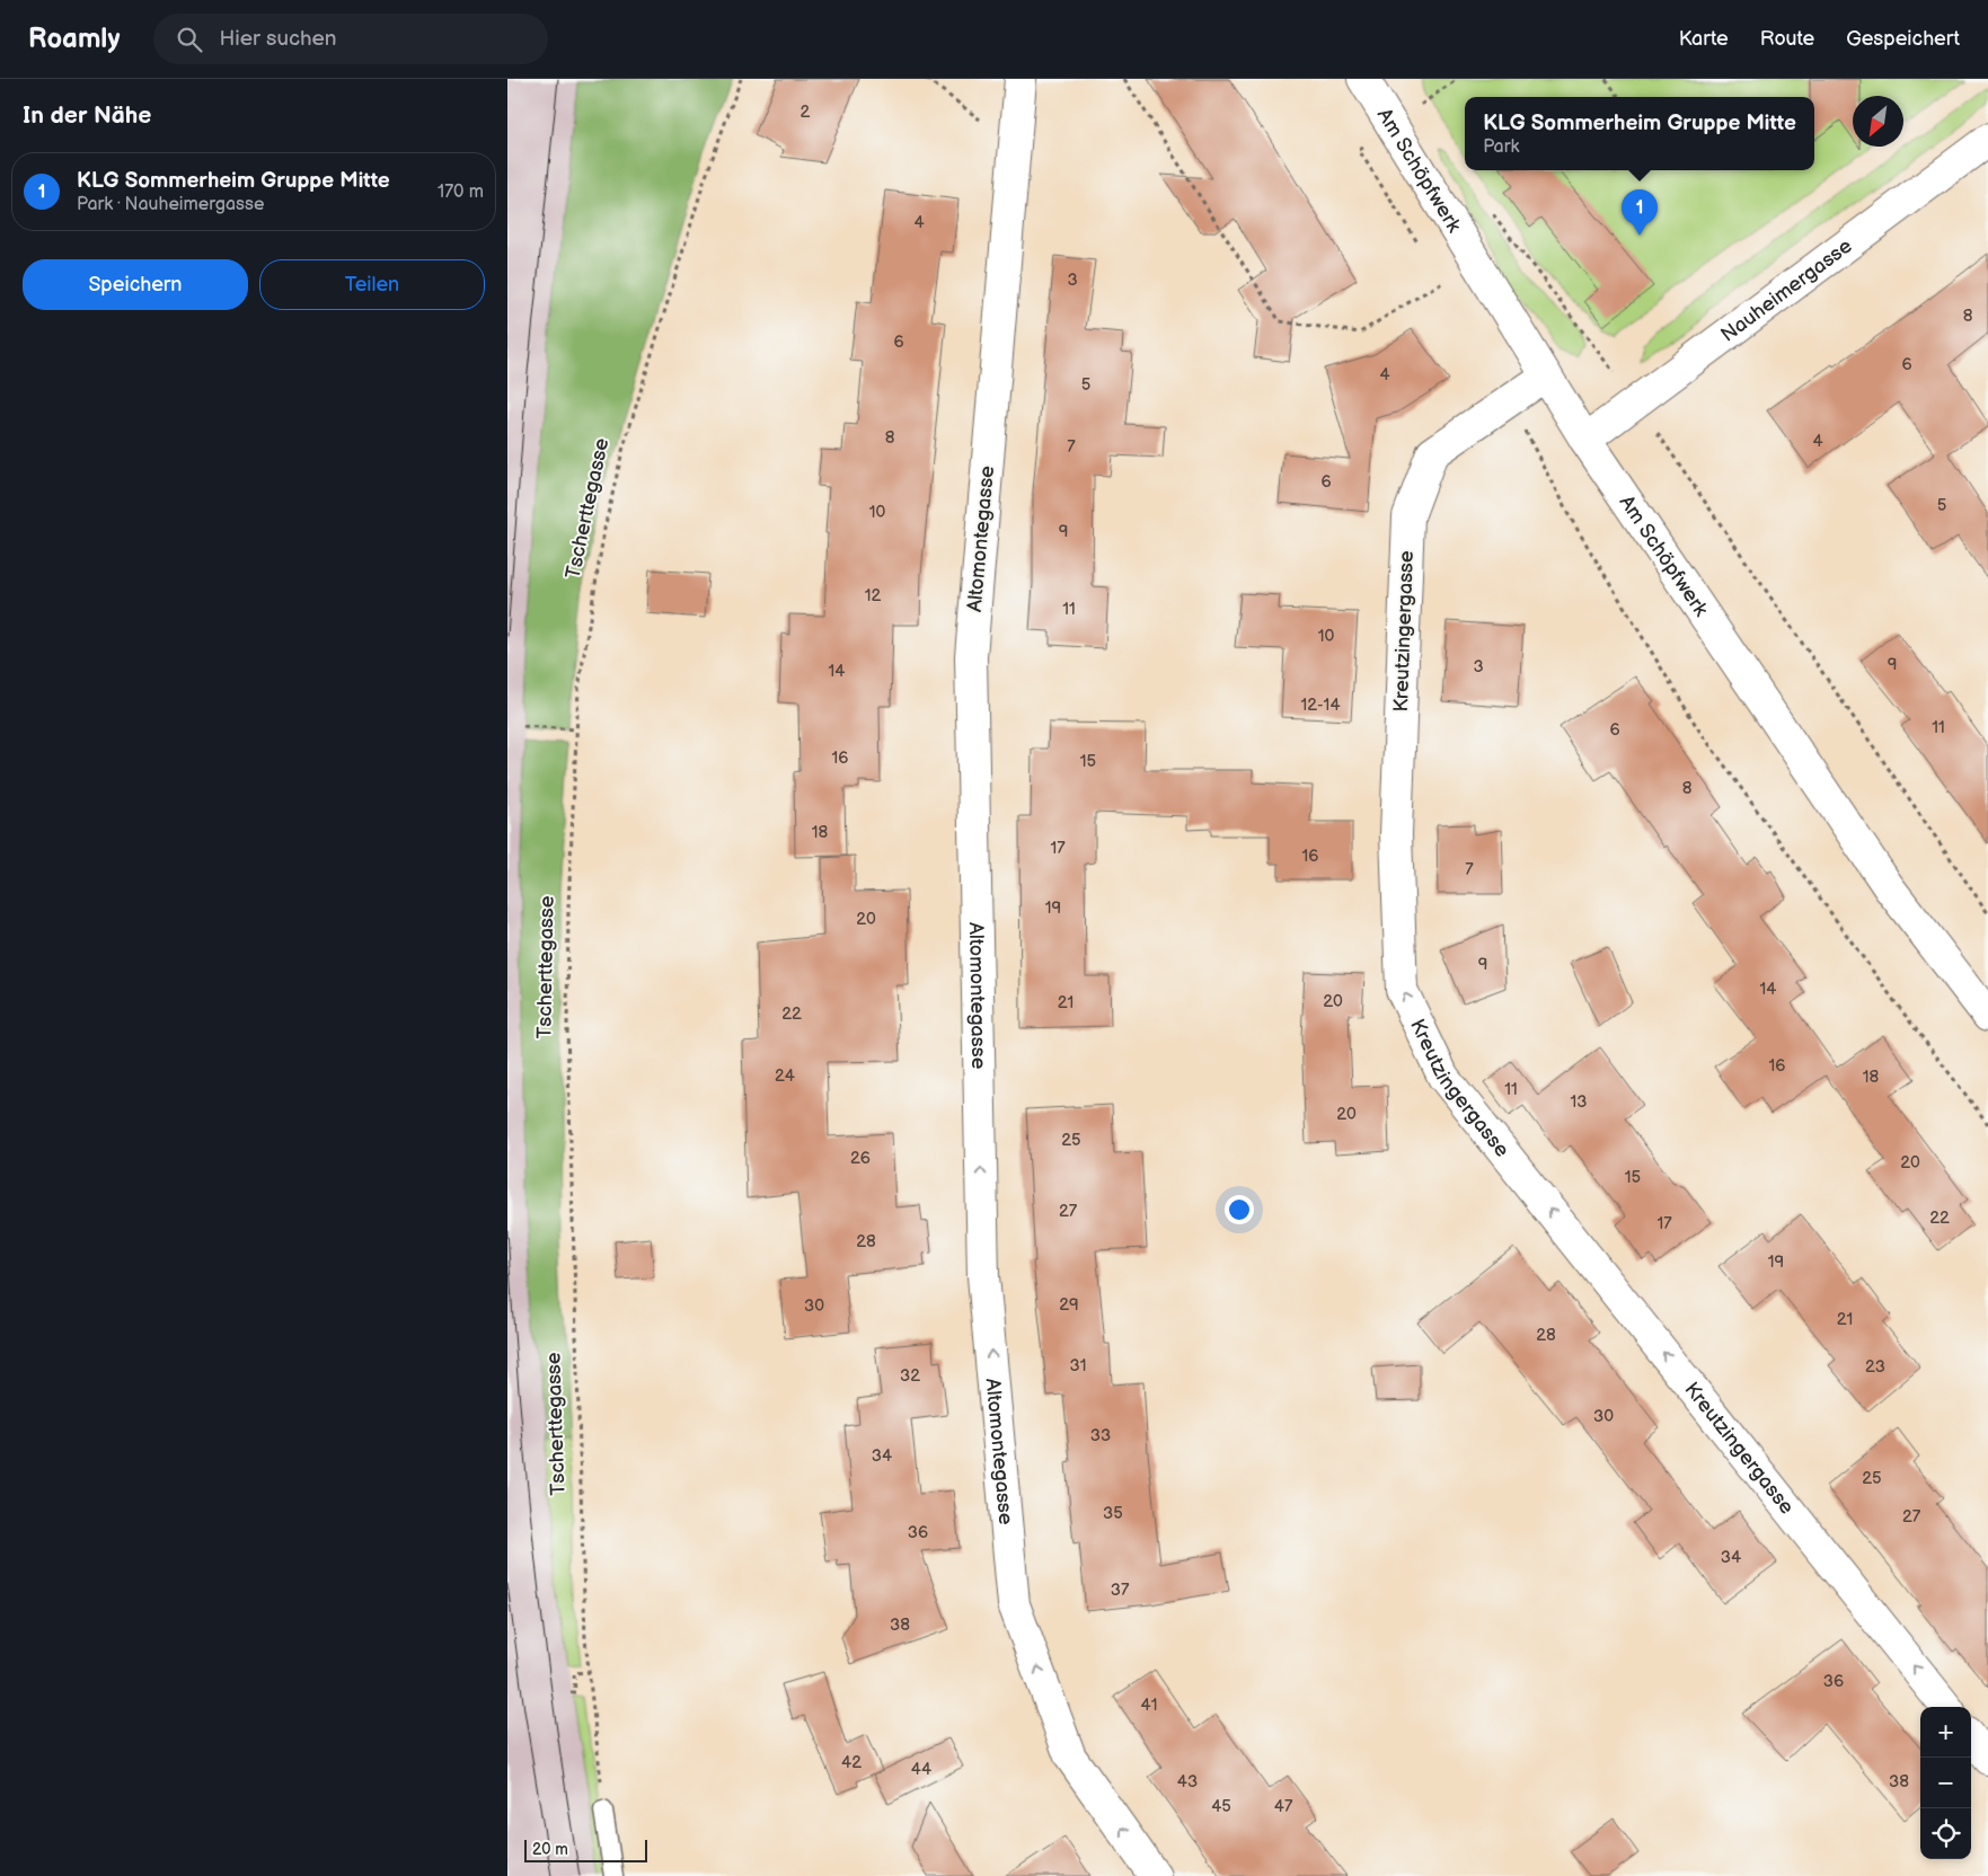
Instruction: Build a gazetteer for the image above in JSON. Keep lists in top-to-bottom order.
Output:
{
  "streets": {
    "street": [
      "Am Schöpfwerk",
      "Nauheimergasse",
      "Altomontegasse",
      "Kreutzingergasse"
    ],
    "path": ["Tscherttegasse"]
  },
  "crossings": [
    ["Am Schöpfwerk", "Nauheimergasse"],
    ["Am Schöpfwerk", "Kreutzingergasse"]
  ],
  "one_way": ["Altomontegasse", "Kreutzingergasse"],
  "house_numbers": [
    "2",
    "4",
    "3",
    "8",
    "6",
    "6",
    "4",
    "5",
    "8",
    "4",
    "7",
    "6",
    "5",
    "10",
    "9",
    "12",
    "11",
    "10",
    "9",
    "3",
    "14",
    "12-14",
    "11",
    "6",
    "16",
    "15",
    "8",
    "18",
    "17",
    "16",
    "7",
    "19",
    "20",
    "9",
    "14",
    "20",
    "21",
    "22",
    "16",
    "24",
    "18",
    "11",
    "13",
    "20",
    "25",
    "26",
    "20",
    "15",
    "27",
    "22",
    "17",
    "28",
    "19",
    "29",
    "30",
    "21",
    "28",
    "31",
    "23",
    "32",
    "30",
    "33",
    "34",
    "25",
    "35",
    "27",
    "36",
    "34",
    "37",
    "38",
    "36",
    "41",
    "42",
    "44",
    "43",
    "38",
    "45",
    "47"
  ],
  "scale_bar": "20 m",
  "north": "bottom left",
  "page": {
    "header": "Roamly",
    "search": "Hier suchen",
    "nav": ["Karte", "Route", "Gespeichert"],
    "heading": "In der Nähe",
    "popup": ["KLG Sommerheim Gruppe Mitte", "Park"],
    "list": [
      {
        "mark": "1",
        "name": "KLG Sommerheim Gruppe Mitte",
        "note": "Park · Nauheimergasse",
        "value": "170 m"
      }
    ],
    "pins": "1",
    "buttons": ["Speichern", "Teilen"],
    "map_buttons": ["+", "−"],
    "scale": "20 m"
  }
}
